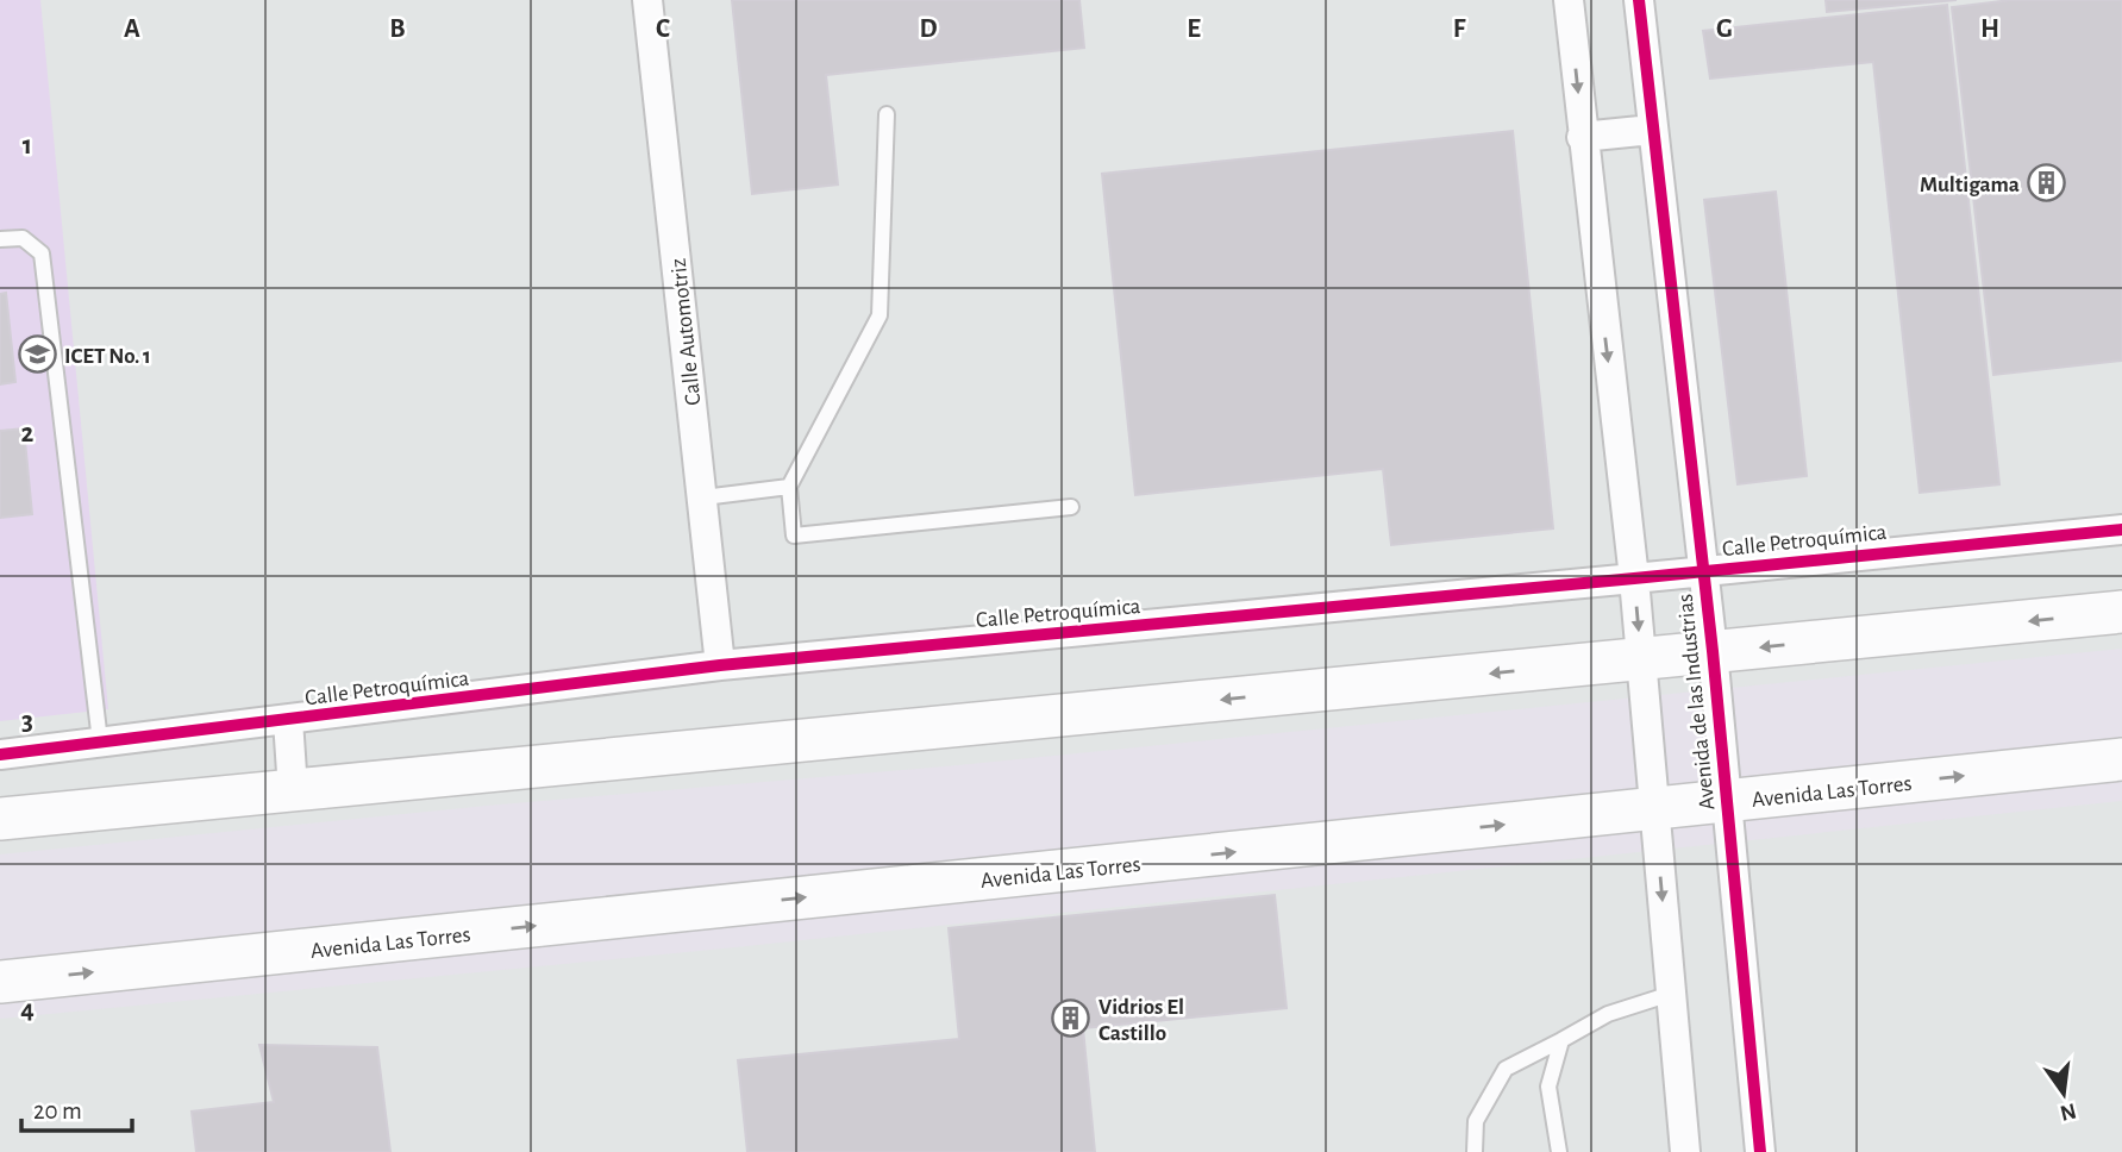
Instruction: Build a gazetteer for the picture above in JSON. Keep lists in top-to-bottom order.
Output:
{
  "streets": {
    "main road": ["Avenida Las Torres"],
    "street": ["Calle Automotriz", "Calle Petroquímica", "Avenida de las Industrias"]
  },
  "crossings": [
    ["Calle Automotriz", "Calle Petroquímica"],
    ["Calle Petroquímica", "Avenida de las Industrias"],
    ["Avenida de las Industrias", "Avenida Las Torres"]
  ],
  "places": {
    "building": ["Multigama", "Vidrios El Castillo"],
    "school or university": ["ICET No. 1"]
  },
  "scale_bar": "20 m",
  "north": "bottom",
  "grid": {
    "columns": [
      "A",
      "B",
      "C",
      "D",
      "E",
      "F",
      "G",
      "H"
    ],
    "rows": [
      "1",
      "2",
      "3",
      "4"
    ]
  }
}
